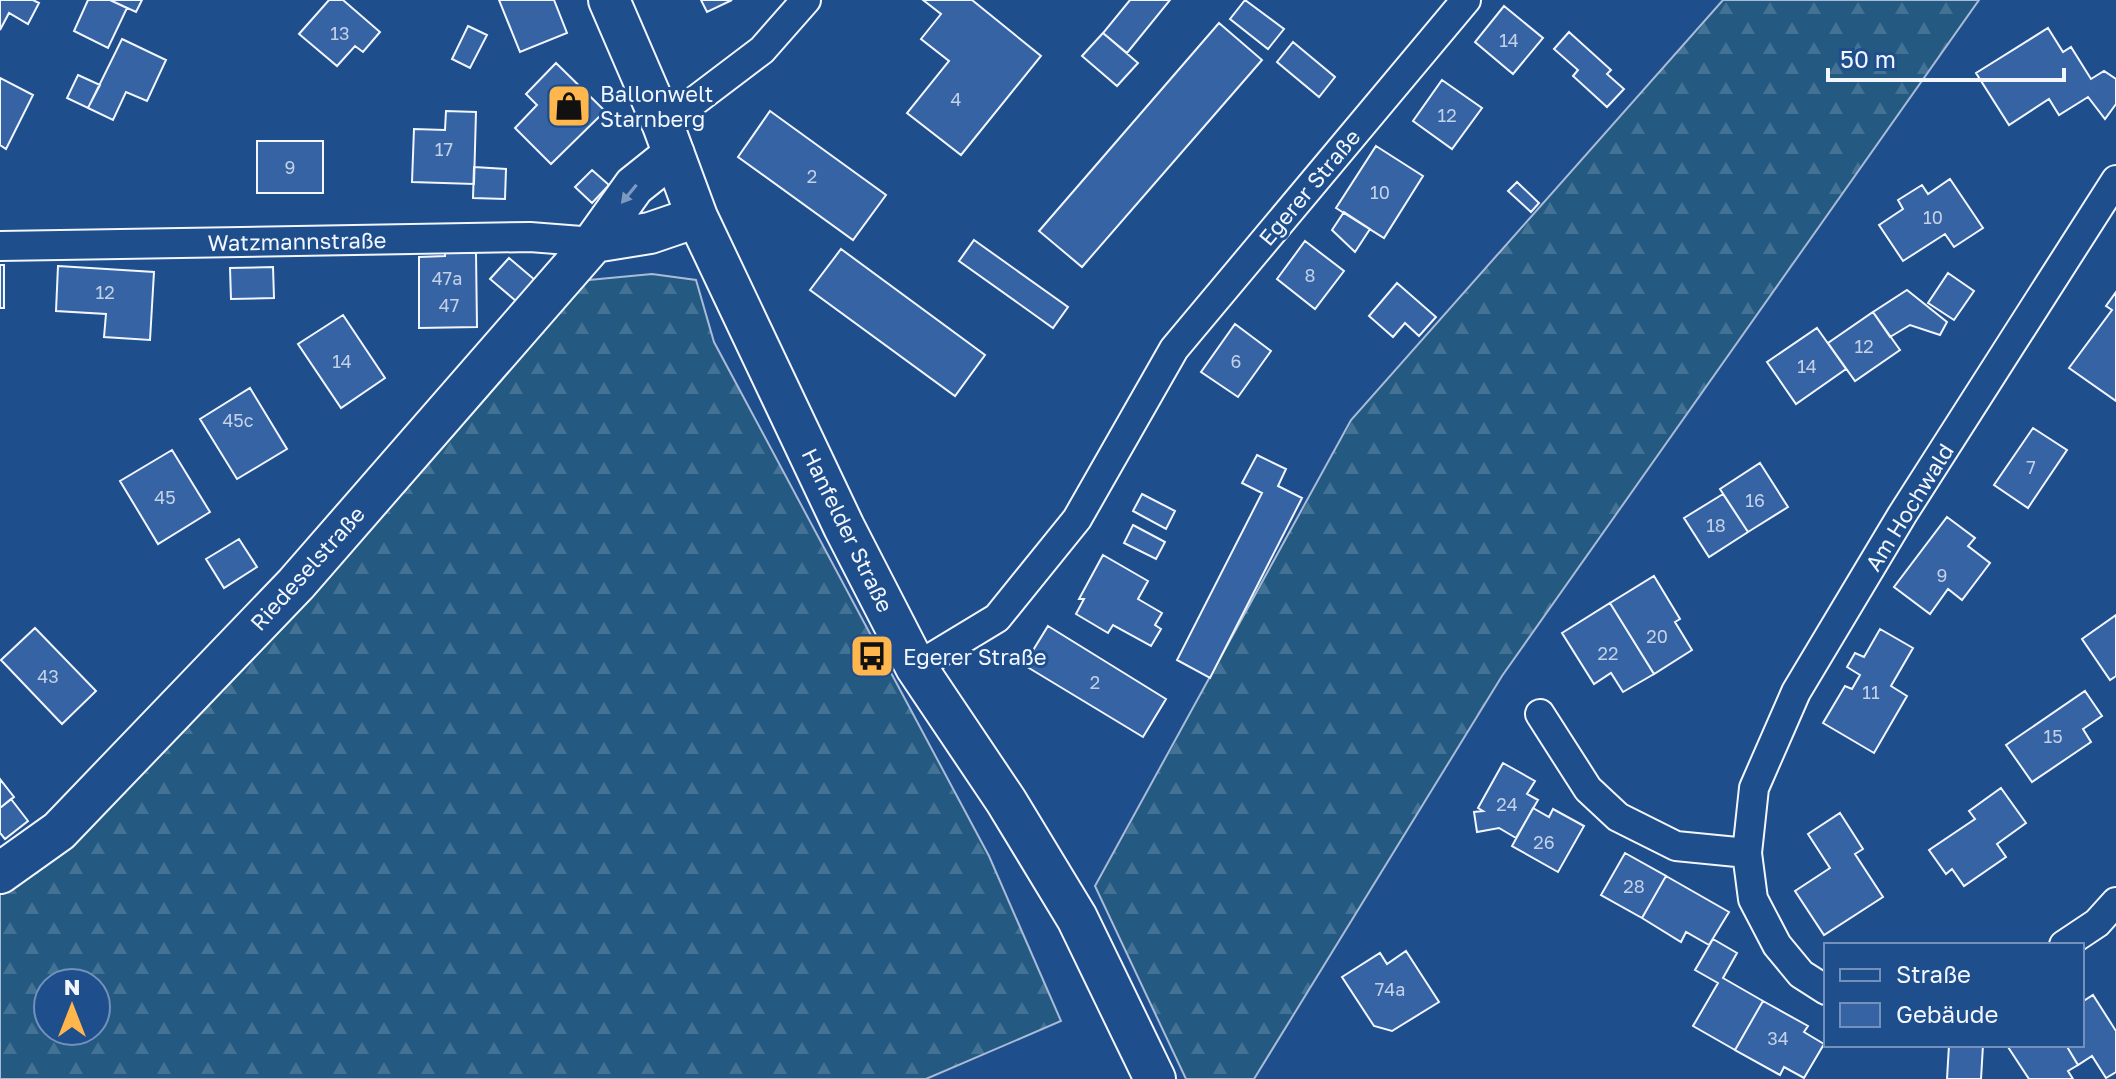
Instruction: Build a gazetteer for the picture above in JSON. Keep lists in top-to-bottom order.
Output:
{
  "streets": {
    "street": [
      "Egerer Straße",
      "Watzmannstraße",
      "Am Hochwald",
      "Hanfelder Straße",
      "Riedeselstraße"
    ]
  },
  "crossings": [
    ["Egerer Straße", "Hanfelder Straße"],
    ["Watzmannstraße", "Riedeselstraße"],
    ["Hanfelder Straße", "Riedeselstraße"]
  ],
  "places": {
    "shop": ["Ballonwelt Starnberg"],
    "bus stop": ["Egerer Straße"]
  },
  "house_numbers": [
    "13",
    "14",
    "4",
    "12",
    "17",
    "9",
    "2",
    "10",
    "10",
    "8",
    "47a",
    "12",
    "47",
    "12",
    "14",
    "6",
    "14",
    "45c",
    "7",
    "45",
    "16",
    "18",
    "9",
    "20",
    "22",
    "43",
    "2",
    "11",
    "15",
    "24",
    "26",
    "28",
    "74a",
    "34"
  ],
  "legend": ["Straße", "Gebäude"],
  "scale_bar": "50 m",
  "north": "top"
}
